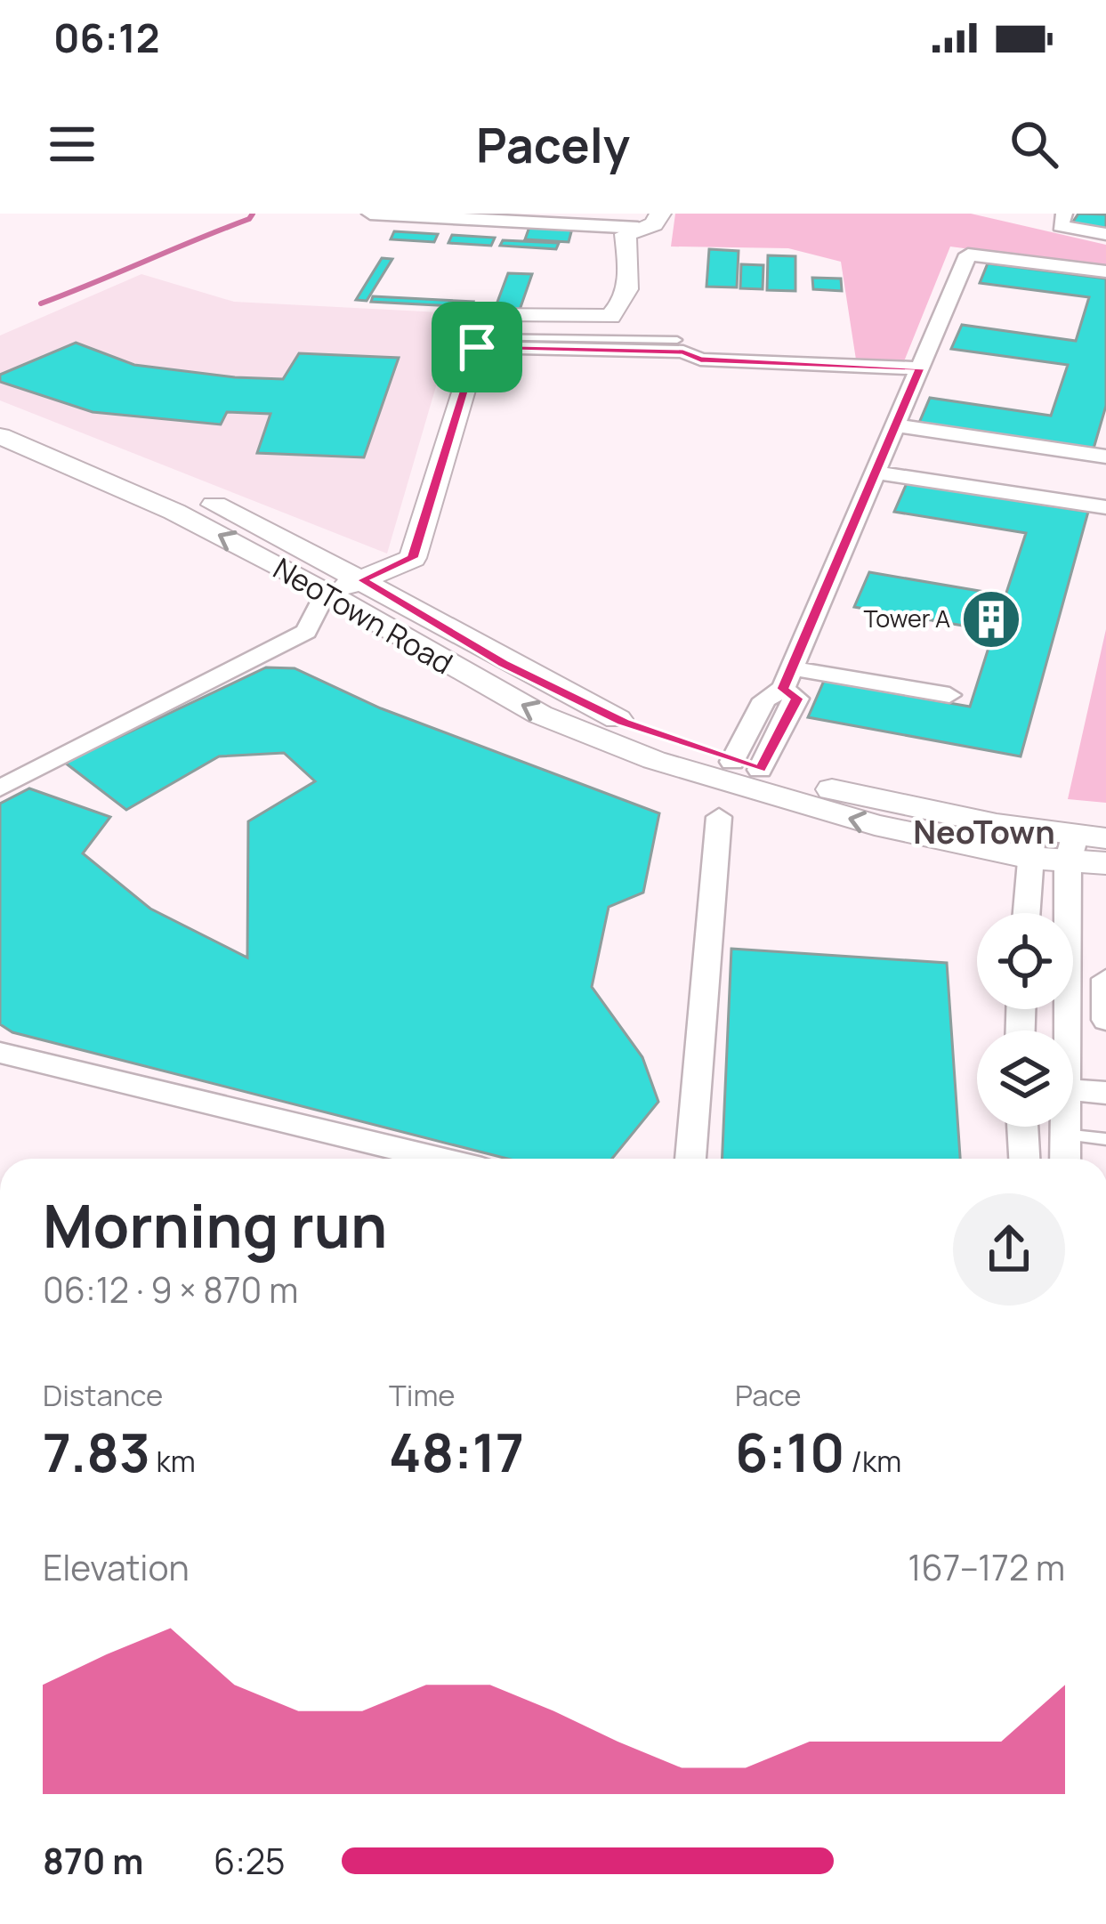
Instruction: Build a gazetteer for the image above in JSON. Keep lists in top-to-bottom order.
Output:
{
  "streets": {
    "street": ["NeoTown Road"]
  },
  "districts": ["NeoTown"],
  "places": {
    "building": ["Tower A"]
  },
  "page": {
    "status": "06:12",
    "header": "Pacely",
    "heading": ["Morning run", "06:12 · 9 × 870 m"],
    "stats": [
      ["Distance", "7.83 km"],
      ["Time", "48:17"],
      ["Pace", "6:10 /km"]
    ],
    "chart": ["Elevation", "167–172 m"],
    "list": [
      {
        "name": "870 m",
        "note": "6:25"
      }
    ]
  }
}
